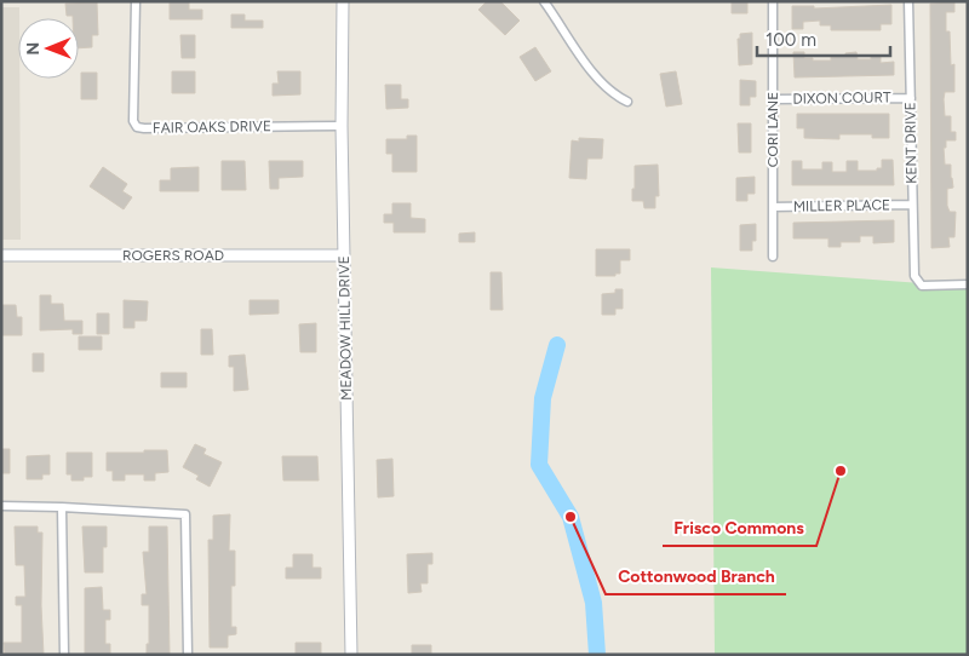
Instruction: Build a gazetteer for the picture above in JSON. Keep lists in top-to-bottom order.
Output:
{
  "streets": {
    "street": [
      "DIXON COURT",
      "FAIR OAKS DRIVE",
      "CORI LANE",
      "KENT DRIVE",
      "MILLER PLACE",
      "ROGERS ROAD",
      "MEADOW HILL DRIVE"
    ]
  },
  "crossings": [
    ["DIXON COURT", "CORI LANE"],
    ["DIXON COURT", "KENT DRIVE"],
    ["FAIR OAKS DRIVE", "MEADOW HILL DRIVE"],
    ["CORI LANE", "MILLER PLACE"],
    ["KENT DRIVE", "MILLER PLACE"],
    ["ROGERS ROAD", "MEADOW HILL DRIVE"]
  ],
  "places": ["Frisco Commons", "Cottonwood Branch"],
  "scale_bar": "100 m",
  "north": "left"
}
